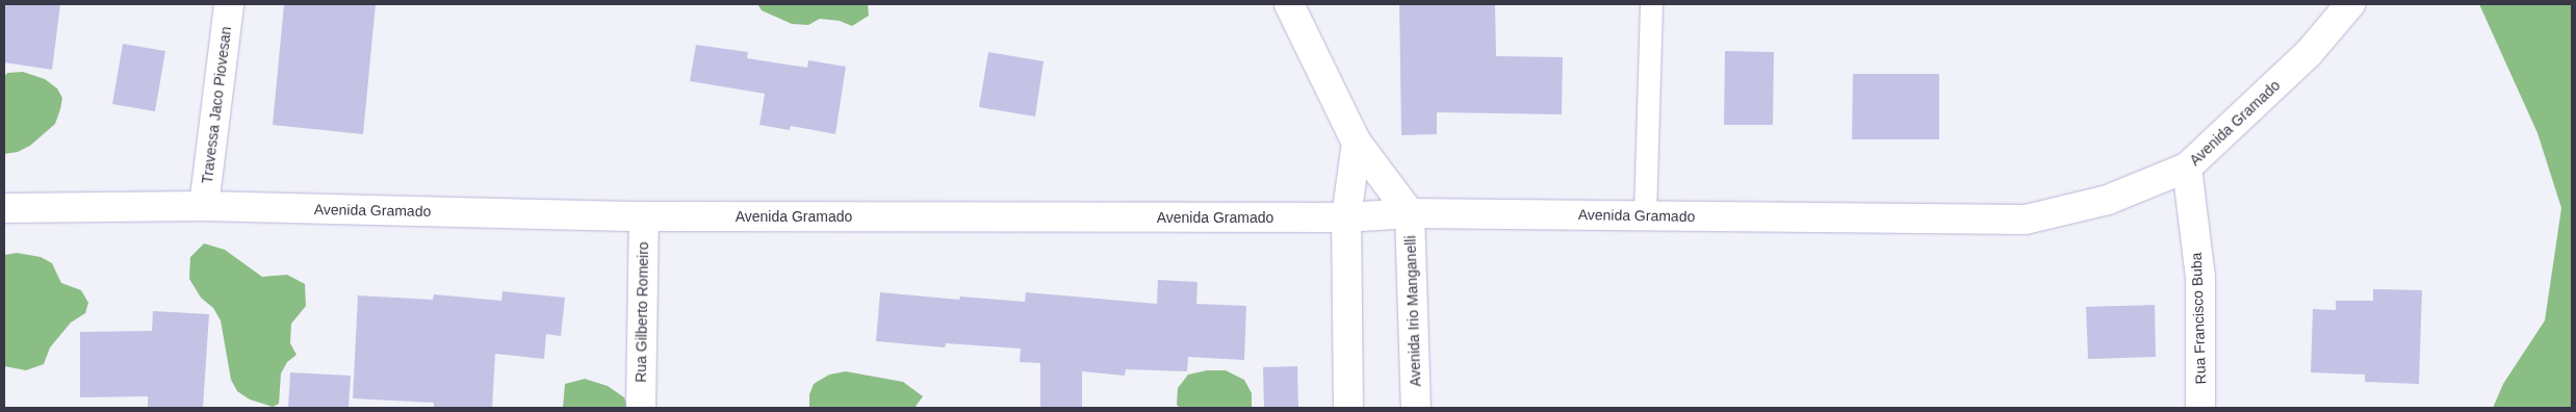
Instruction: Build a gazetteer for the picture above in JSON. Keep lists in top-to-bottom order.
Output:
{
  "streets": {
    "street": [
      "Travessa Jaco Piovesan",
      "Avenida Gramado",
      "Avenida Irio Manganelli",
      "Rua Gilberto Romeiro",
      "Rua Francisco Buba"
    ]
  },
  "crossings": [
    ["Travessa Jaco Piovesan", "Avenida Gramado"],
    ["Avenida Gramado", "Avenida Irio Manganelli"],
    ["Avenida Gramado", "Rua Gilberto Romeiro"],
    ["Avenida Gramado", "Rua Francisco Buba"]
  ]
}
